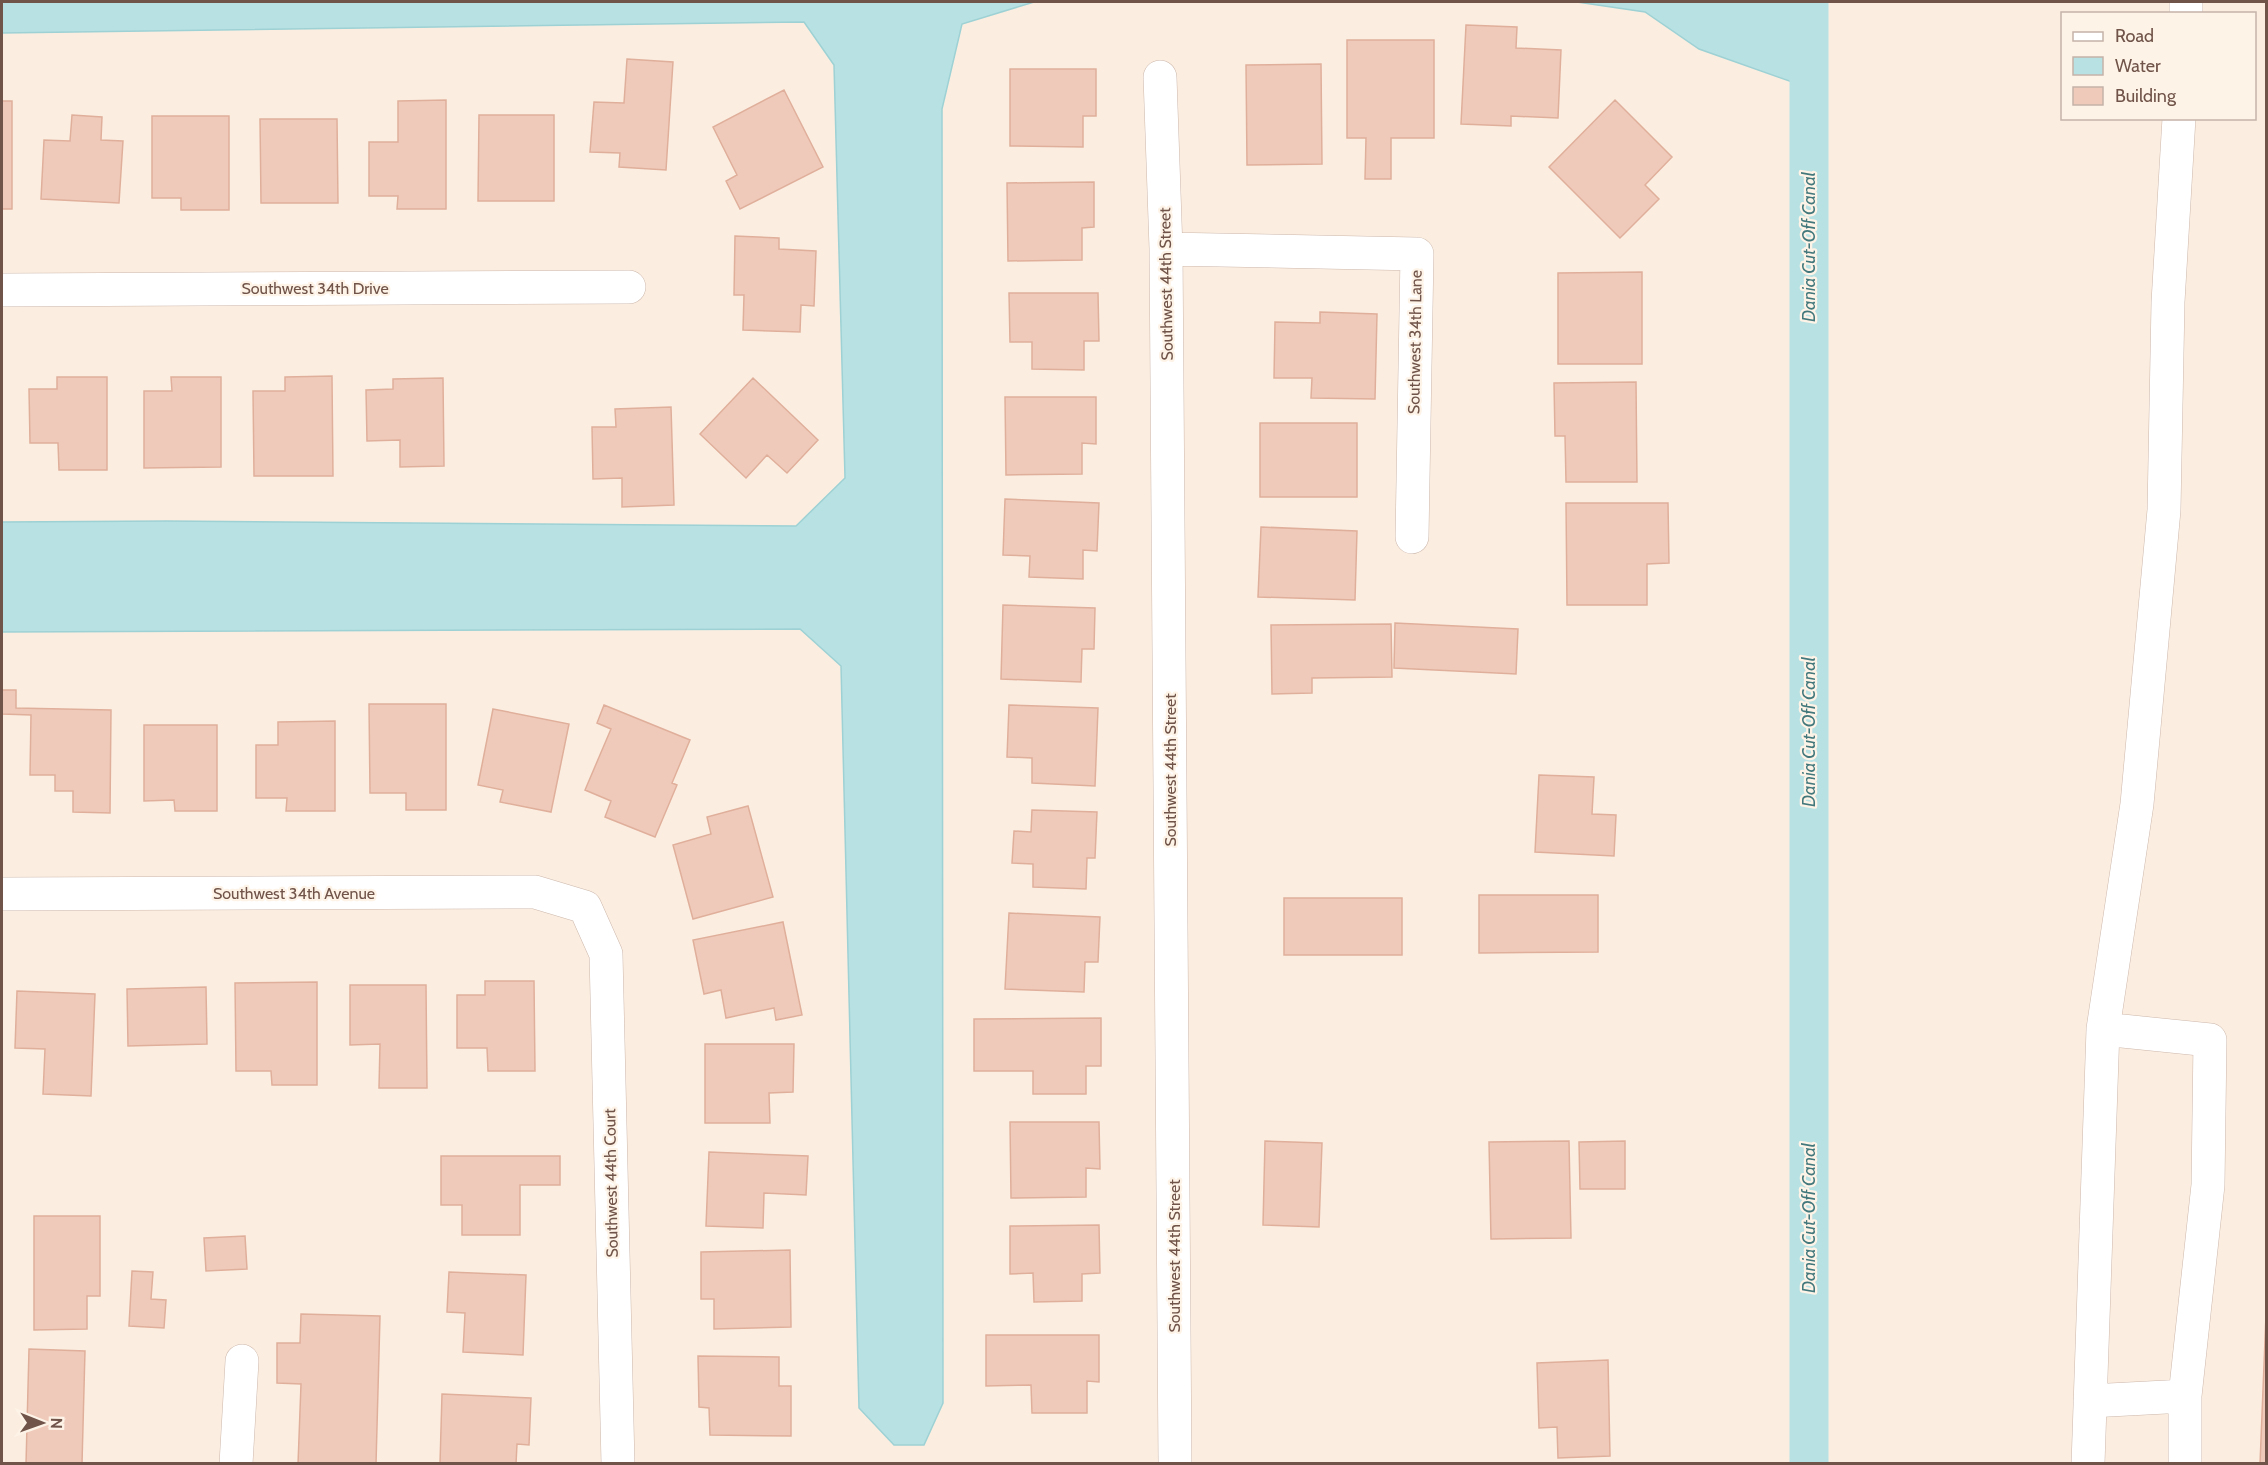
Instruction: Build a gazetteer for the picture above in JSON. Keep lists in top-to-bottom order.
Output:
{
  "streets": {
    "street": [
      "Southwest 44th Street",
      "Southwest 34th Drive",
      "Southwest 34th Lane",
      "Southwest 34th Avenue",
      "Southwest 44th Court"
    ]
  },
  "crossings": [
    ["Southwest 44th Street", "Southwest 34th Lane"],
    ["Southwest 34th Avenue", "Southwest 44th Court"]
  ],
  "water": ["Dania Cut-Off Canal"],
  "legend": ["Road", "Water", "Building"],
  "north": "right"
}
